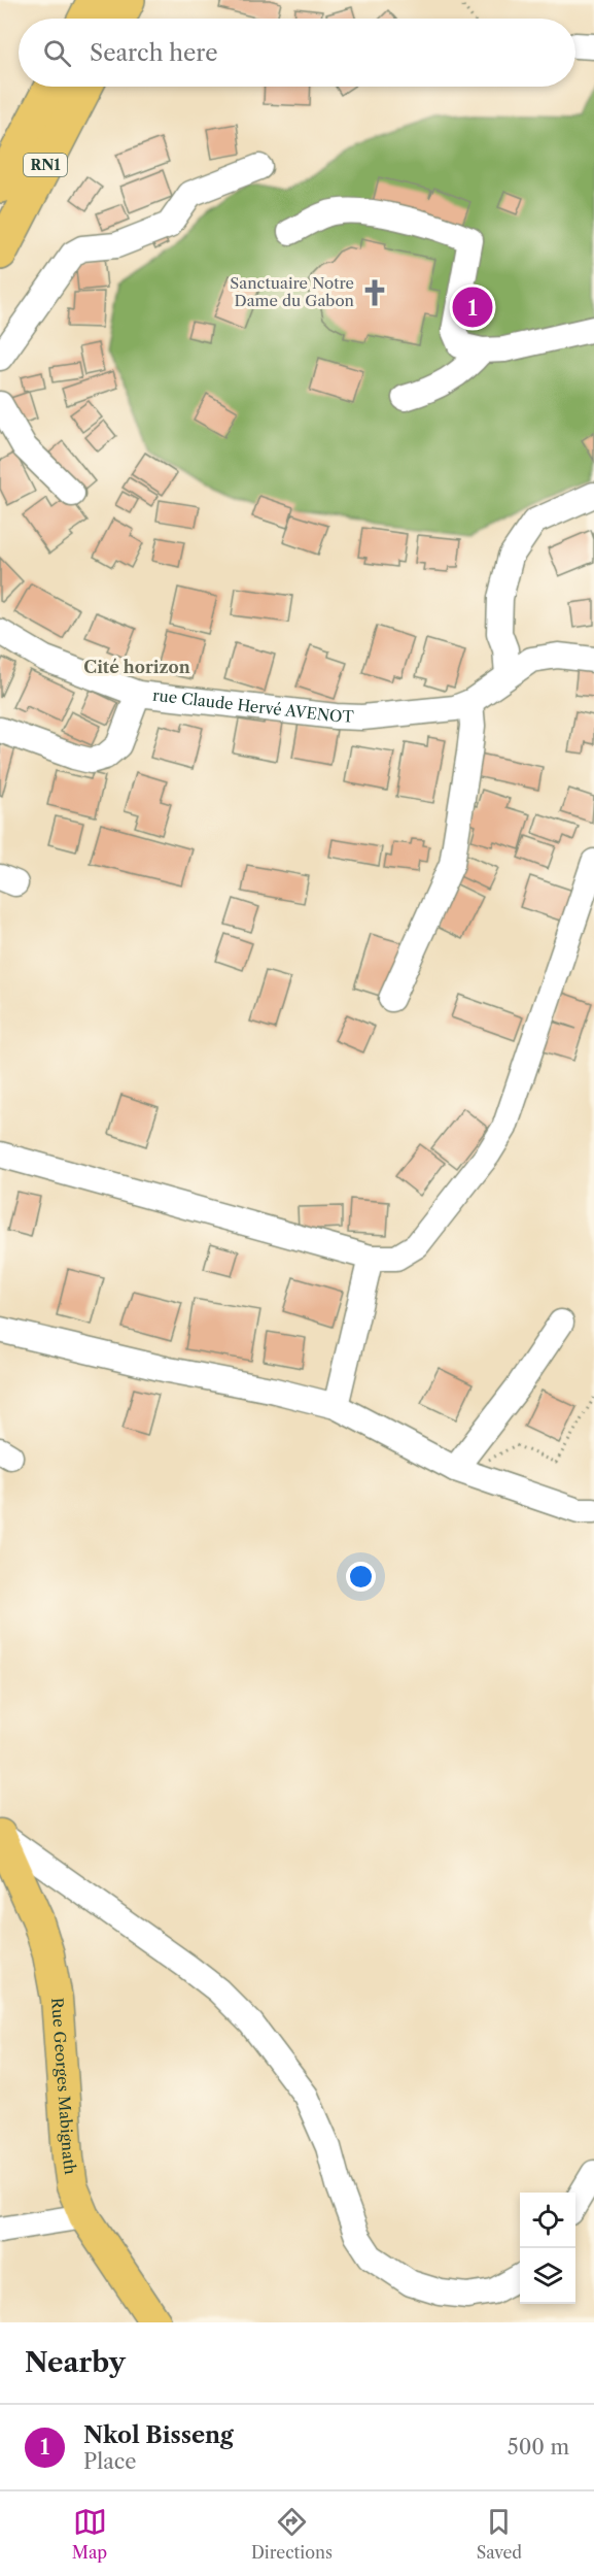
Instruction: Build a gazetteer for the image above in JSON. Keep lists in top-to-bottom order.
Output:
{
  "streets": {
    "highway": ["RN1"],
    "main road": ["Rue Georges Mabignath"],
    "street": ["rue Claude Hervé AVENOT"]
  },
  "districts": ["Cité horizon"],
  "places": {
    "church": ["Sanctuaire Notre Dame du Gabon"]
  },
  "page": {
    "search": "Search here",
    "pins": "1",
    "heading": "Nearby",
    "list": [
      {
        "mark": "1",
        "name": "Nkol Bisseng",
        "note": "Place",
        "value": "500 m"
      }
    ],
    "nav": ["Map", "Directions", "Saved"]
  }
}
